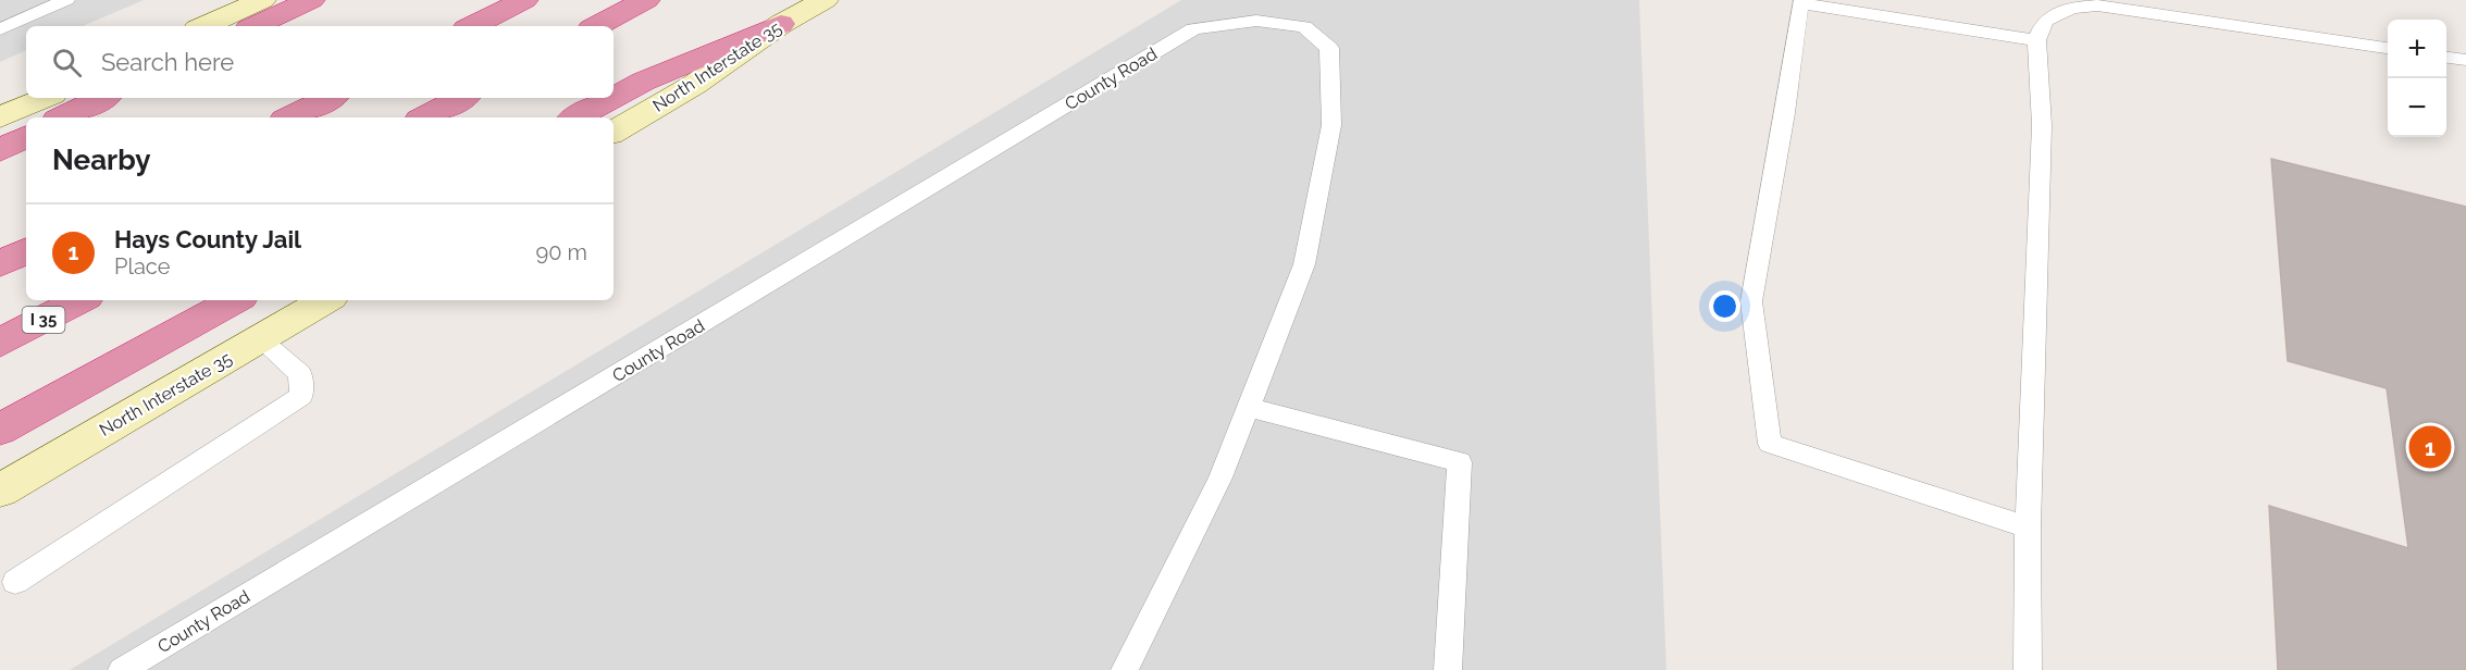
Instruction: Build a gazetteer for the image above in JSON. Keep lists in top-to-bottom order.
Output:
{
  "streets": {
    "highway": ["I 35"],
    "main road": ["North Interstate 35"],
    "lane": ["County Road"]
  },
  "page": {
    "map_buttons": ["+", "−"],
    "search": "Search here",
    "heading": "Nearby",
    "list": [
      {
        "mark": "1",
        "name": "Hays County Jail",
        "note": "Place",
        "value": "90 m"
      }
    ],
    "pins": "1"
  }
}
